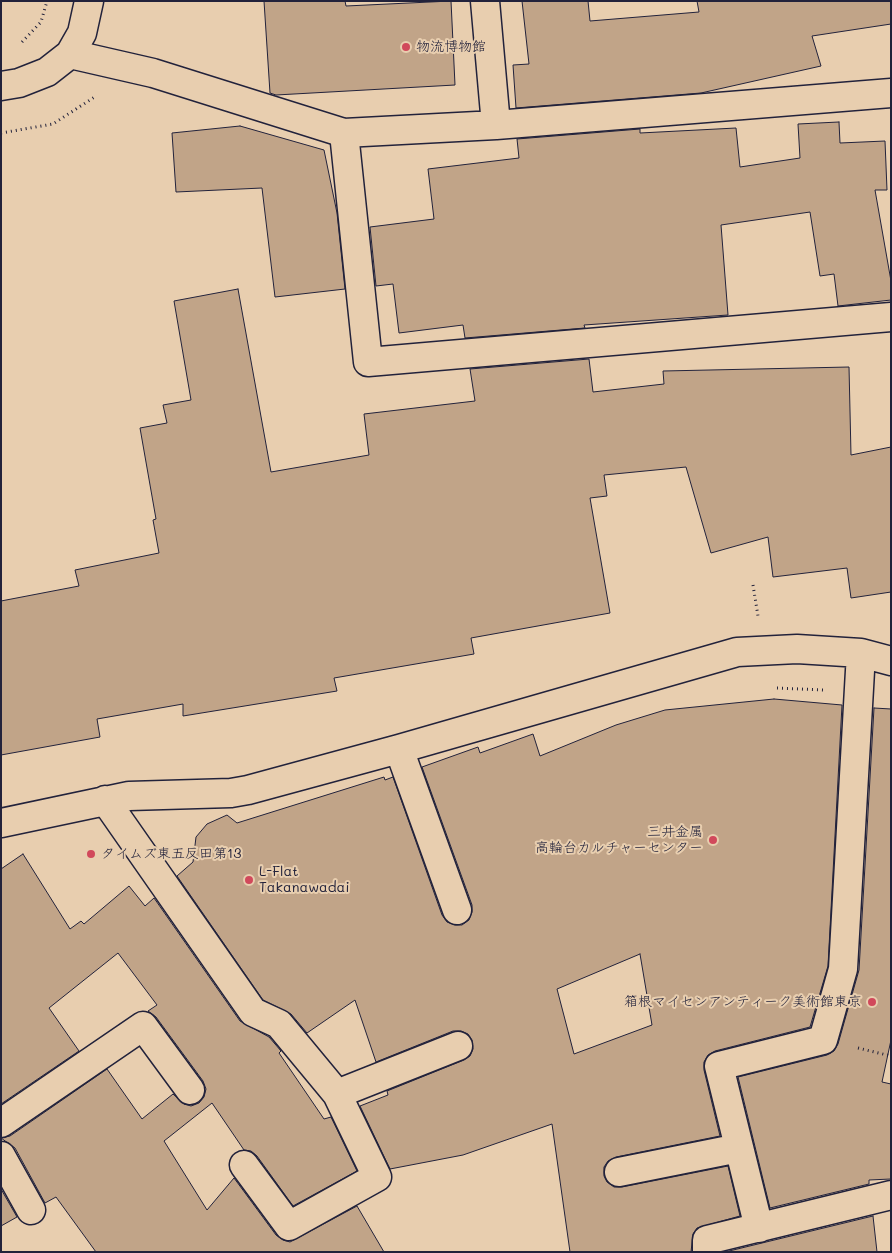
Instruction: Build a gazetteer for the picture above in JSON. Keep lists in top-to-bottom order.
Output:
{
  "places": [
    "物流博物館",
    "三井金属 高輪台カルチャーセンター",
    "タイムズ東五反田第13",
    "L-Flat Takanawadai",
    "箱根マイセンアンティーク美術館東京"
  ]
}
